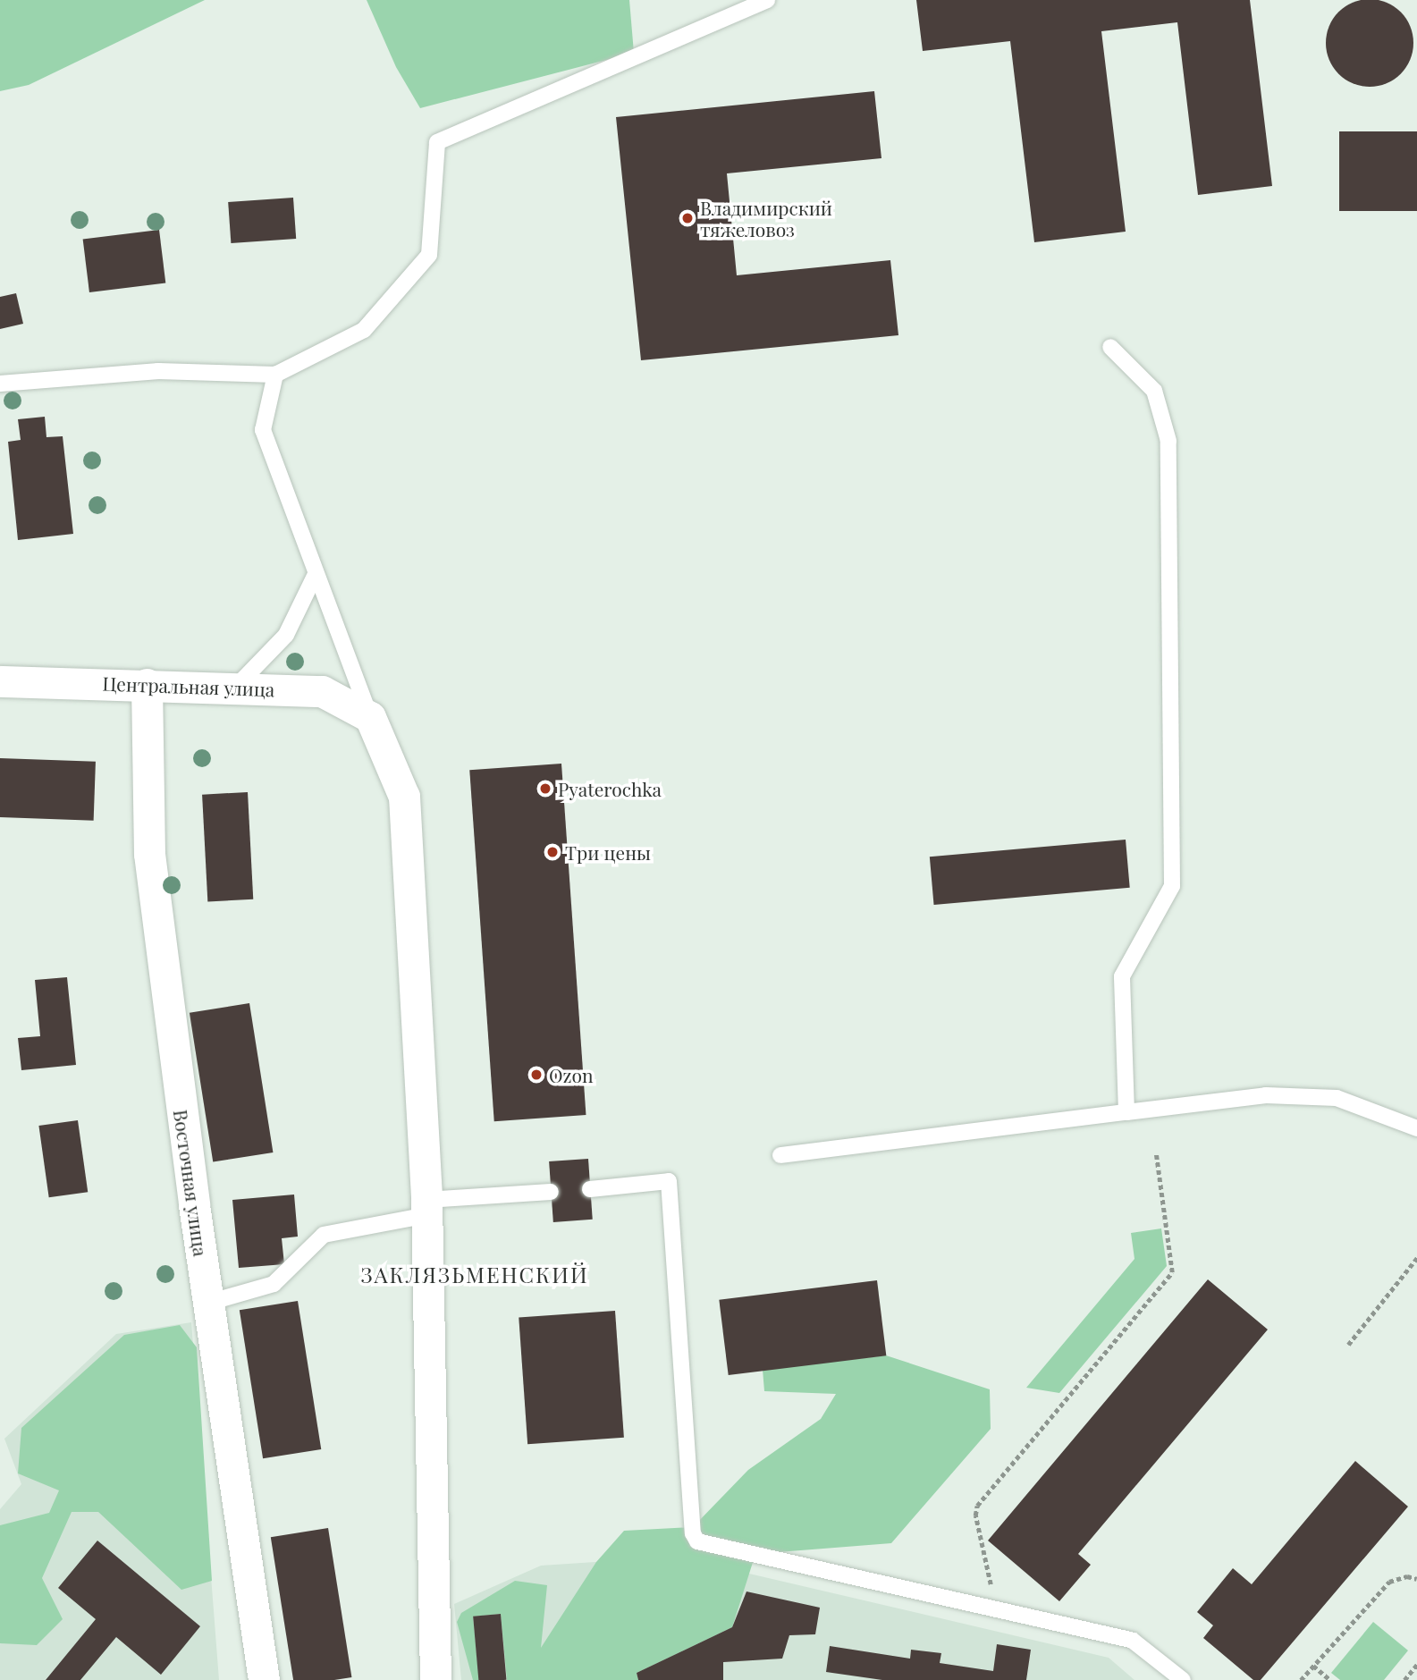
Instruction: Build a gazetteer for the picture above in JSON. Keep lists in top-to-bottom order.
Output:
{
  "streets": {
    "street": ["Центральная улица", "Восточная улица"]
  },
  "crossings": [
    ["Центральная улица", "Восточная улица"]
  ],
  "districts": ["ЗАКЛЯЗЬМЕНСКИЙ"],
  "places": [
    "Владимирский тяжеловоз",
    "Pyaterochka",
    "Три цены",
    "Ozon"
  ]
}
